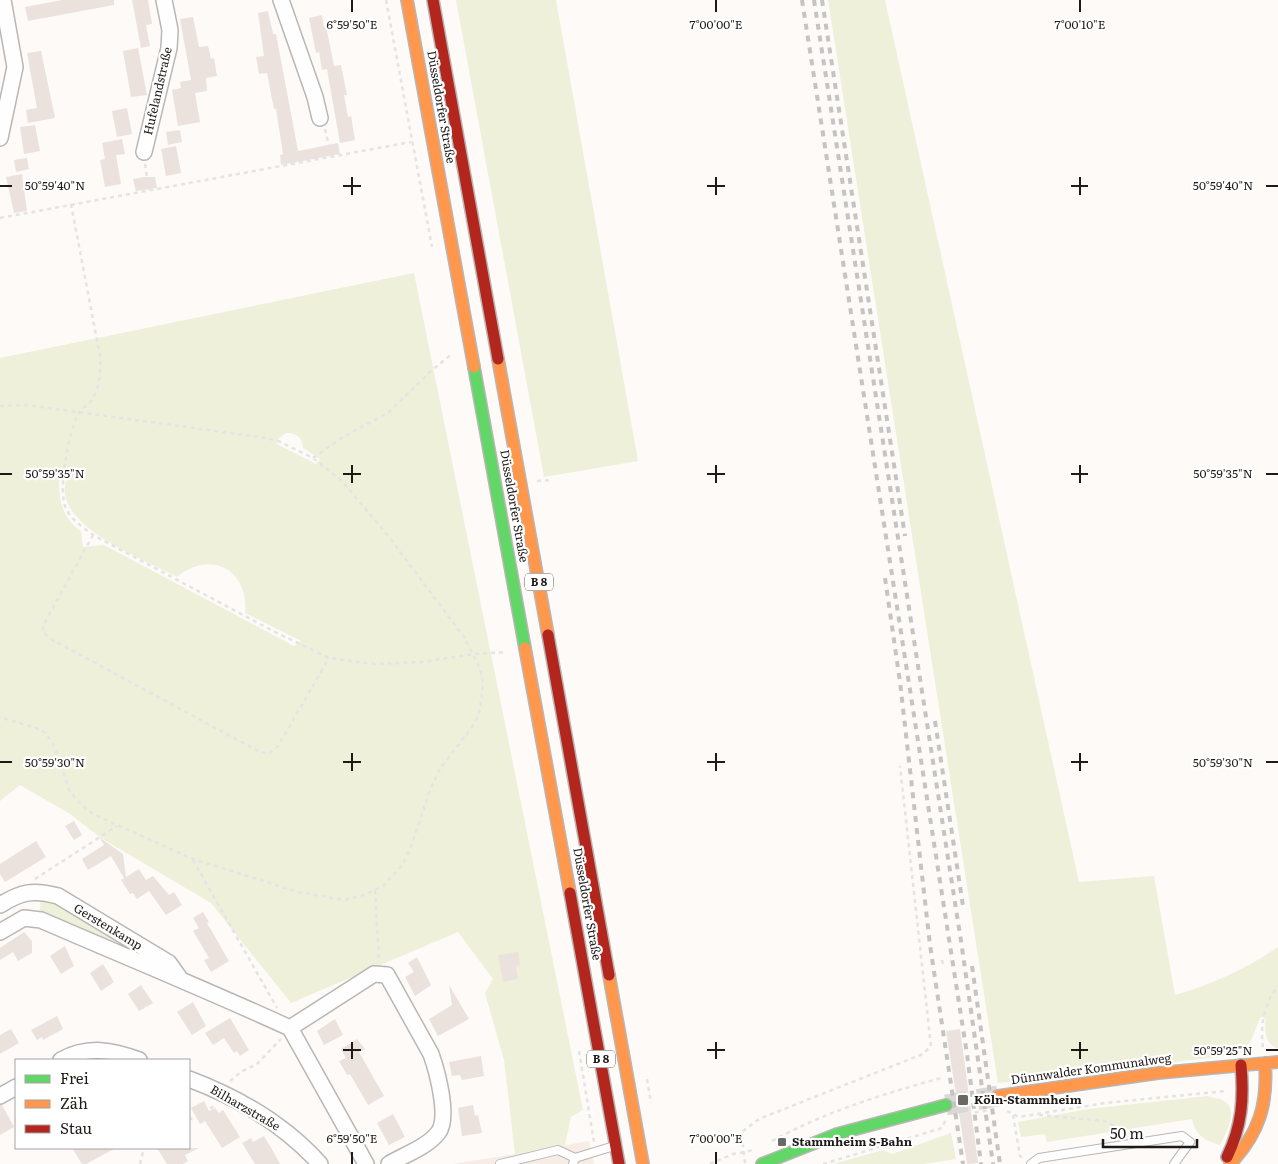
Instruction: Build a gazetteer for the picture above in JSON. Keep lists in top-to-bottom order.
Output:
{
  "streets": {
    "main road": ["Düsseldorfer Straße", "B 8", "Dünnwalder Kommunalweg"],
    "street": ["Hufelandstraße", "Gerstenkamp", "Bilharzstraße"]
  },
  "places": {
    "transit": ["Köln-Stammheim", "Stammheim S-Bahn"]
  },
  "legend": ["Frei", "Zäh", "Stau"],
  "scale_bar": "50 m",
  "coordinates": [
    "6°59'50\"E",
    "7°00'00\"E",
    "7°00'10\"E",
    "50°59'40\"N",
    "50°59'35\"N",
    "50°59'30\"N",
    "50°59'25\"N"
  ]
}
